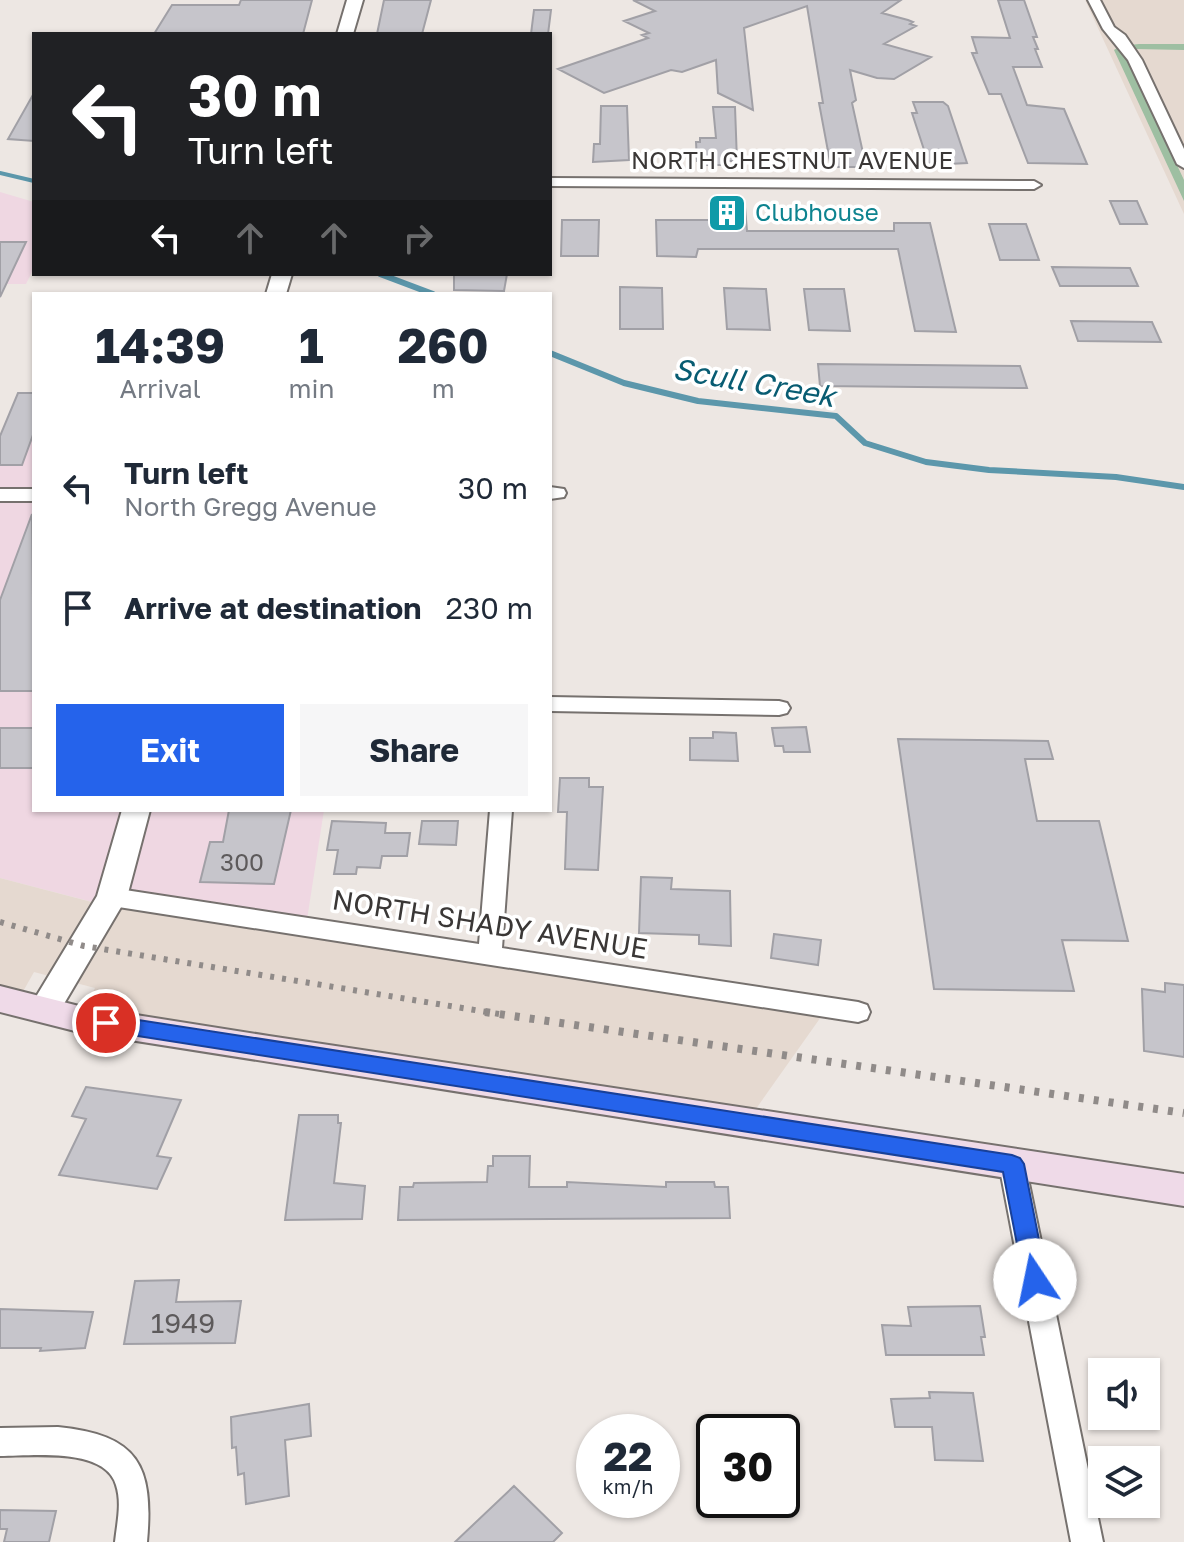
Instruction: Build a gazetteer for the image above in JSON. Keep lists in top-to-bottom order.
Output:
{
  "streets": {
    "street": ["NORTH CHESTNUT AVENUE", "NORTH SHADY AVENUE"]
  },
  "water": ["Scull Creek"],
  "places": {
    "building": ["Clubhouse"]
  },
  "house_numbers": ["300", "1949"],
  "page": {
    "turn": ["30 m", "Turn left"],
    "eta": [
      "14:39",
      "Arrival",
      "1",
      "min",
      "260",
      "m"
    ],
    "list": [
      {
        "name": "Turn left",
        "note": "North Gregg Avenue",
        "value": "30 m"
      },
      {
        "name": "Arrive at destination",
        "value": "230 m"
      }
    ],
    "buttons": ["Exit", "Share"],
    "speed": "22 km/h",
    "limit": "30"
  }
}
